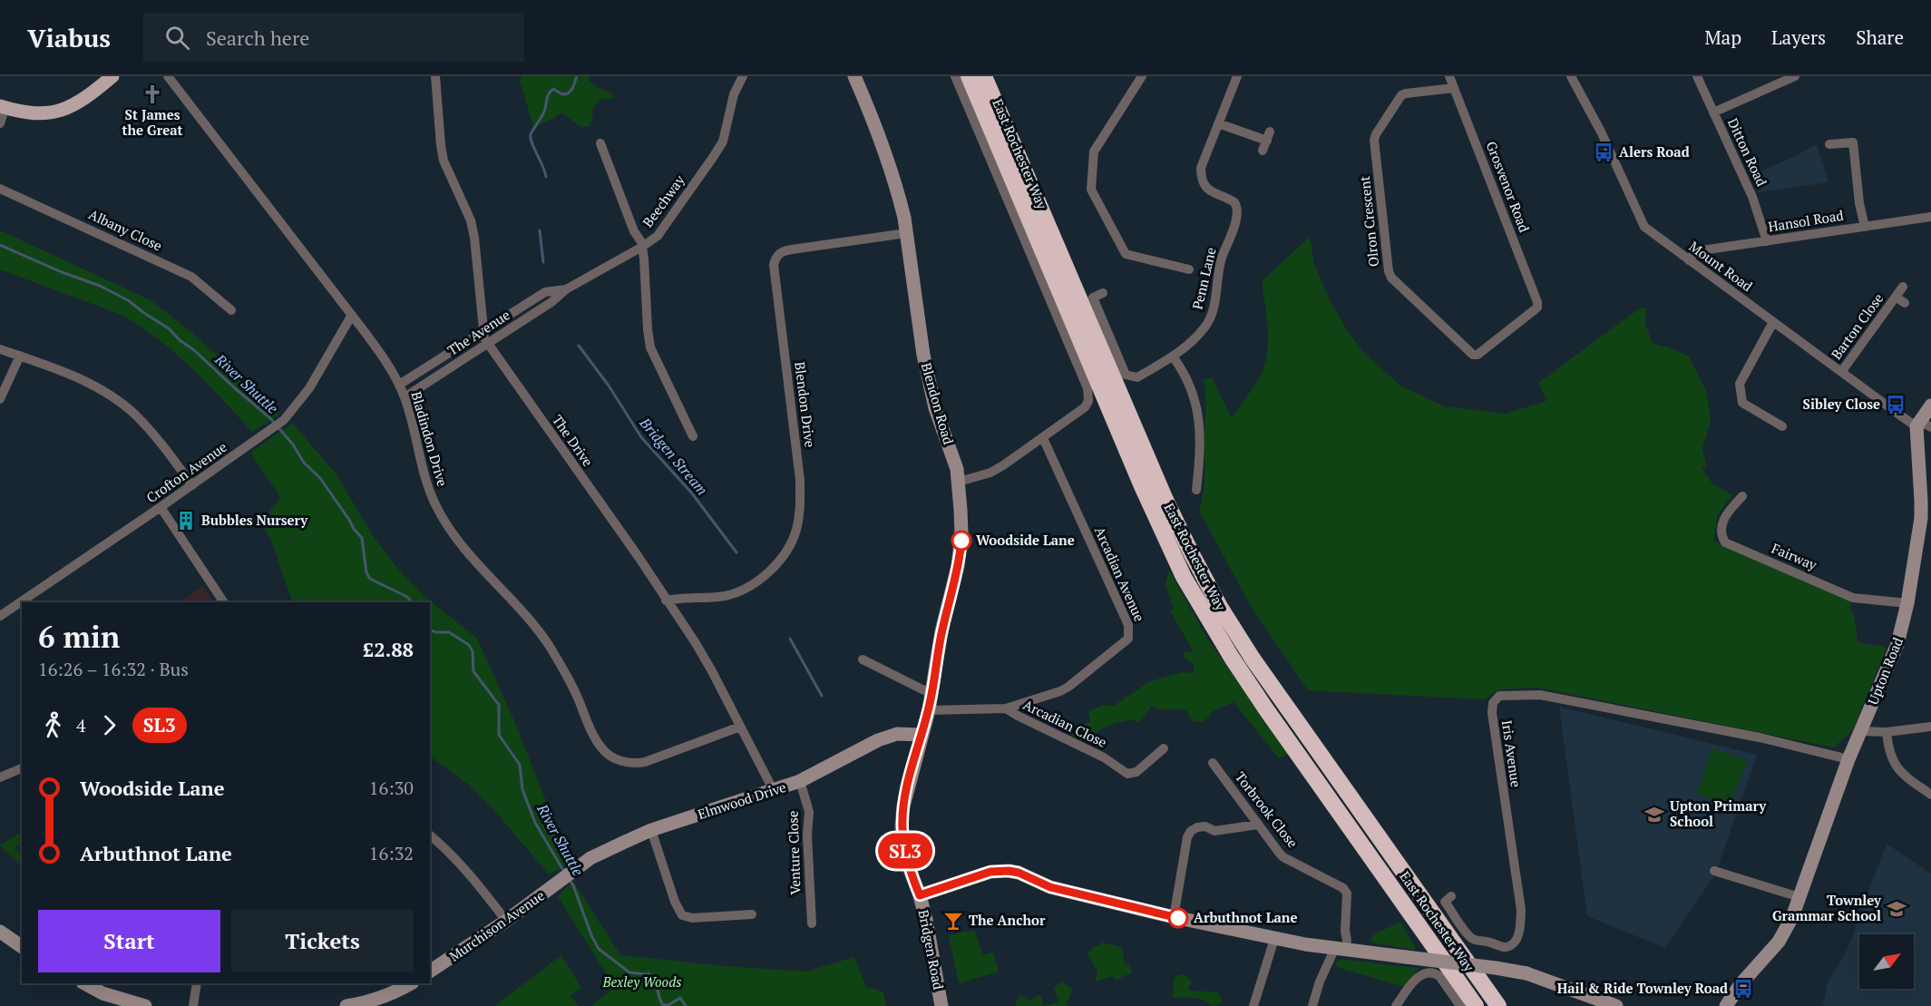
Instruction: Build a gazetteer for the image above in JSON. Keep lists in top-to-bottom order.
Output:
{
  "streets": {
    "highway": ["East Rochester Way"],
    "street": [
      "Ditton Road",
      "Grosvenor Road",
      "Beechway",
      "Olron Crescent",
      "Hansol Road",
      "Albany Close",
      "Mount Road",
      "Penn Lane",
      "Barton Close",
      "The Avenue",
      "Blendon Road",
      "Blendon Drive",
      "Bladindon Drive",
      "The Drive",
      "Crofton Avenue",
      "Fairway",
      "Arcadian Avenue",
      "Upton Road",
      "Arcadian Close",
      "Iris Avenue",
      "Elmwood Drive",
      "Torbrook Close",
      "Venture Close",
      "Murchison Avenue",
      "Bridgen Road"
    ]
  },
  "crossings": [
    ["Ditton Road", "Hansol Road"],
    ["Grosvenor Road", "Olron Crescent"],
    ["Beechway", "The Avenue"],
    ["Hansol Road", "Mount Road"],
    ["Mount Road", "Barton Close"],
    ["Mount Road", "Upton Road"],
    ["The Avenue", "Bladindon Drive"],
    ["The Avenue", "The Drive"],
    ["Blendon Road", "Blendon Drive"],
    ["Blendon Road", "Arcadian Avenue"],
    ["Blendon Road", "Elmwood Drive"],
    ["Blendon Road", "Bridgen Road"],
    ["Blendon Drive", "The Drive"],
    ["Bladindon Drive", "The Drive"],
    ["Bladindon Drive", "Crofton Avenue"],
    ["The Drive", "Elmwood Drive"],
    ["Fairway", "Upton Road"],
    ["Arcadian Avenue", "Arcadian Close"],
    ["Upton Road", "Iris Avenue"],
    ["Elmwood Drive", "Venture Close"],
    ["Elmwood Drive", "Murchison Avenue"],
    ["Elmwood Drive", "Bridgen Road"]
  ],
  "water": ["River Shuttle", "Bridgen Stream"],
  "parks": ["Bexley Woods"],
  "places": {
    "church": ["St James the Great"],
    "bus stop": ["Alers Road", "Sibley Close", "Hail & Ride Townley Road"],
    "building": ["Bubbles Nursery"],
    "other": ["Woodside Lane", "Arbuthnot Lane"],
    "school or university": ["Upton Primary School", "Townley Grammar School"],
    "bar": ["The Anchor"]
  },
  "lines": ["bus line SL3"],
  "north": "top right",
  "page": {
    "header": "Viabus",
    "search": "Search here",
    "nav": ["Map", "Layers", "Share"],
    "on_map": "SL3",
    "heading": ["6 min", "16:26 – 16:32 · Bus", "£2.88"],
    "legs": ["4", "SL3"],
    "list": [
      {
        "name": "Woodside Lane",
        "value": "16:30"
      },
      {
        "name": "Arbuthnot Lane",
        "value": "16:32"
      }
    ],
    "buttons": ["Start", "Tickets"]
  }
}
